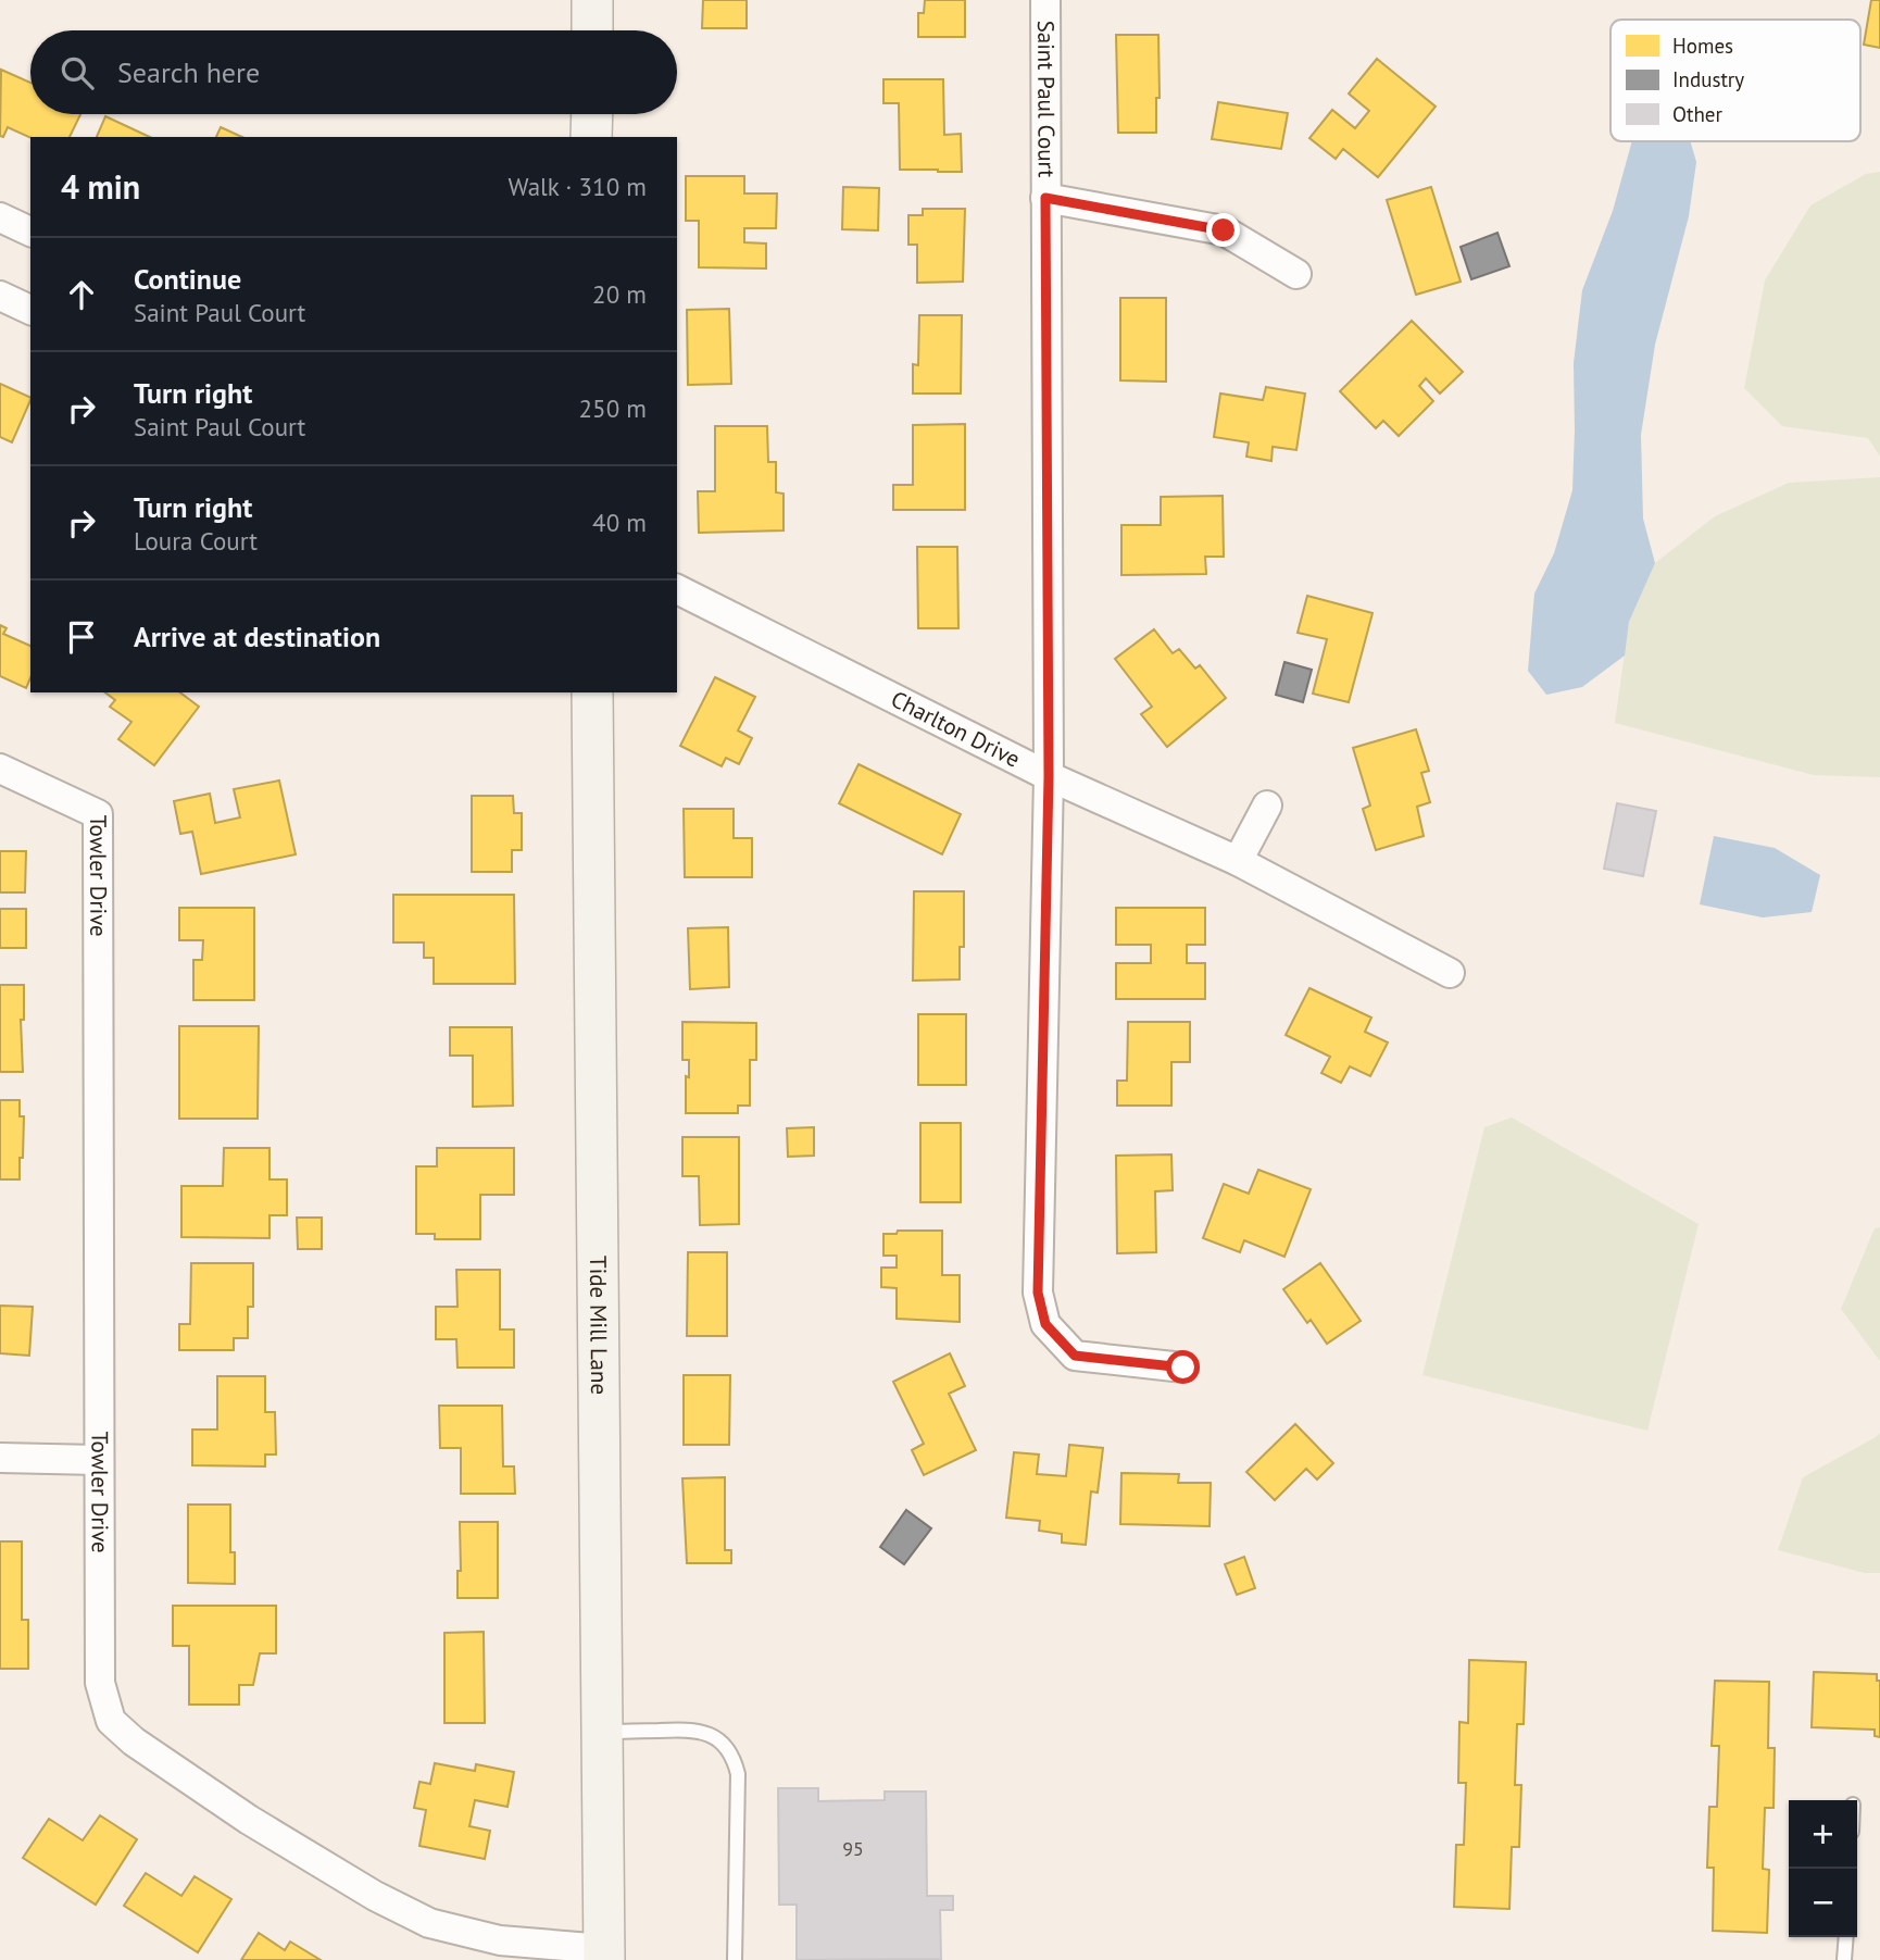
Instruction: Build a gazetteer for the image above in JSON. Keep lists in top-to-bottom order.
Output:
{
  "streets": {
    "street": [
      "Saint Paul Court",
      "Charlton Drive",
      "Towler Drive",
      "Tide Mill Lane"
    ]
  },
  "crossings": [
    ["Saint Paul Court", "Charlton Drive"],
    ["Towler Drive", "Tide Mill Lane"]
  ],
  "house_numbers": ["95"],
  "legend": ["Homes", "Industry", "Other"],
  "page": {
    "search": "Search here",
    "heading": ["4 min", "Walk · 310 m"],
    "list": [
      ["Continue", "Saint Paul Court", "20 m"],
      ["Turn right", "Saint Paul Court", "250 m"],
      ["Turn right", "Loura Court", "40 m"],
      "Arrive at destination"
    ],
    "map_buttons": ["+", "−"]
  }
}
